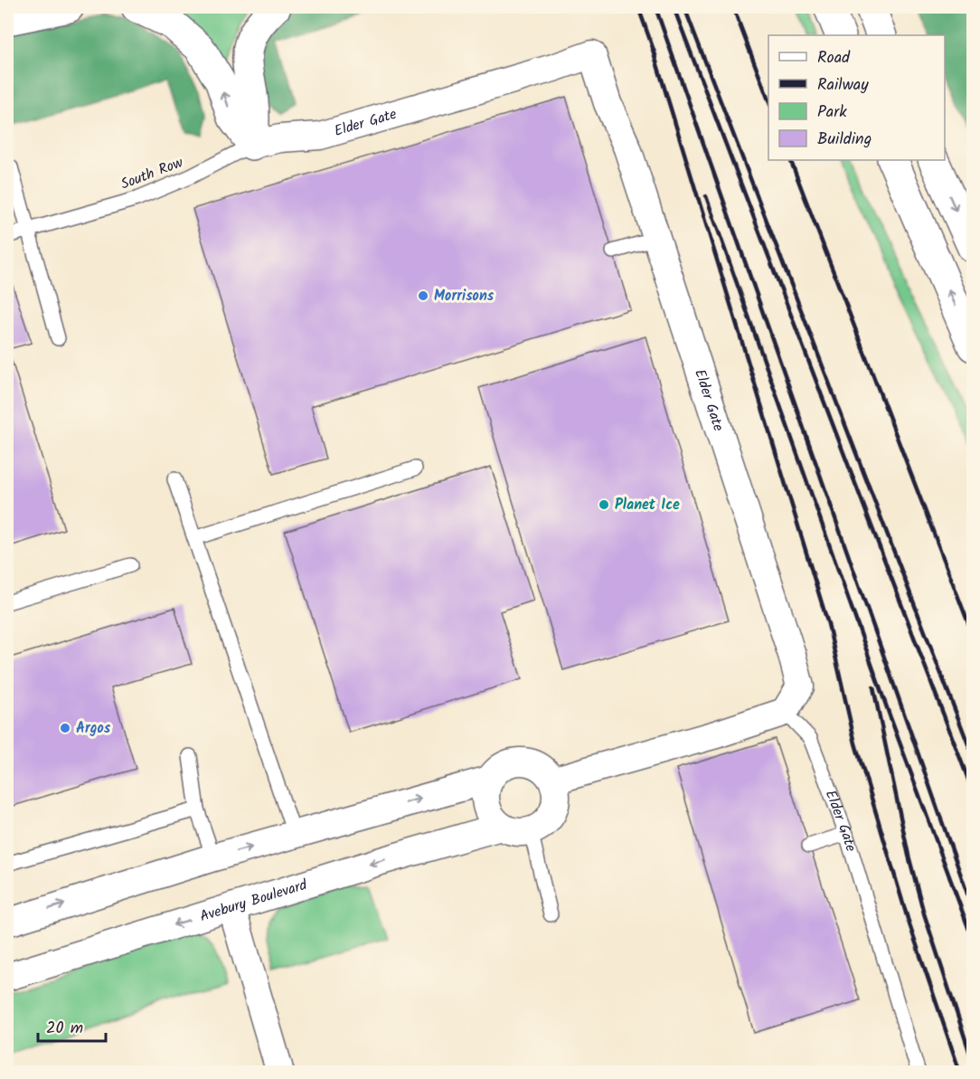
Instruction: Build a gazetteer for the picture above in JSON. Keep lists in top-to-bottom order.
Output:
{
  "streets": {
    "street": ["Elder Gate", "Avebury Boulevard"],
    "lane": ["South Row"]
  },
  "crossings": [
    ["Elder Gate", "South Row"]
  ],
  "places": ["Morrisons", "Planet Ice", "Argos"],
  "legend": [
    "Road",
    "Railway",
    "Park",
    "Building"
  ],
  "scale_bar": "20 m"
}
